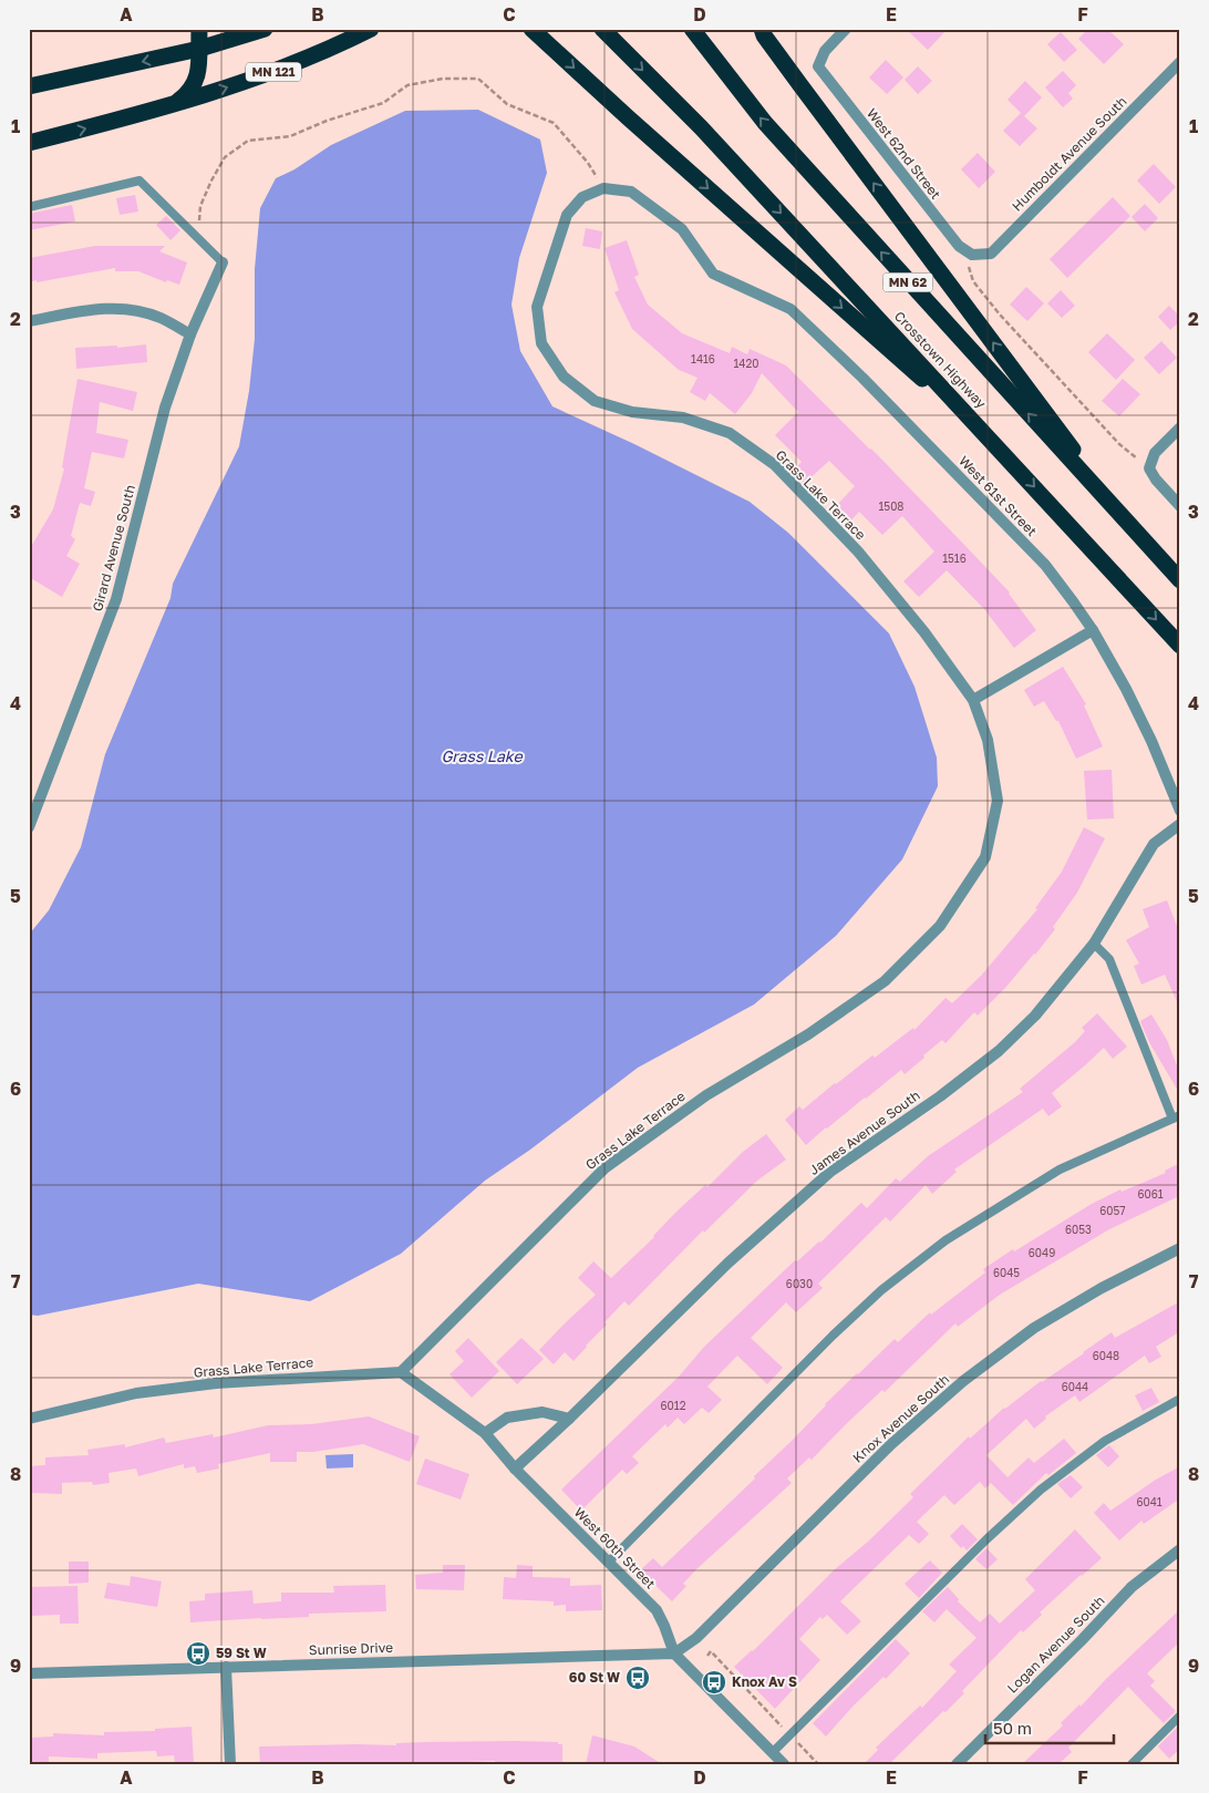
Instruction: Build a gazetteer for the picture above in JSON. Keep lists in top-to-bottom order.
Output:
{
  "streets": {
    "highway": ["MN 121", "MN 62", "Crosstown Highway"],
    "street": [
      "West 62nd Street",
      "Humboldt Avenue South",
      "Grass Lake Terrace",
      "West 61st Street",
      "Girard Avenue South",
      "James Avenue South",
      "Knox Avenue South",
      "West 60th Street",
      "Logan Avenue South",
      "Sunrise Drive"
    ]
  },
  "crossings": [
    ["West 62nd Street", "Humboldt Avenue South"],
    ["Grass Lake Terrace", "West 61st Street"],
    ["Grass Lake Terrace", "West 60th Street"],
    ["James Avenue South", "West 60th Street"],
    ["Knox Avenue South", "West 60th Street"],
    ["Knox Avenue South", "Sunrise Drive"],
    ["West 60th Street", "Sunrise Drive"]
  ],
  "water": ["Grass Lake"],
  "places": {
    "bus stop": ["59 St W", "60 St W", "Knox Av S"]
  },
  "house_numbers": [
    "1416",
    "1420",
    "1508",
    "1516",
    "6061",
    "6057",
    "6053",
    "6049",
    "6045",
    "6030",
    "6048",
    "6044",
    "6012",
    "6041"
  ],
  "scale_bar": "50 m",
  "grid": {
    "columns": [
      "A",
      "B",
      "C",
      "D",
      "E",
      "F"
    ],
    "rows": [
      "1",
      "2",
      "3",
      "4",
      "5",
      "6",
      "7",
      "8",
      "9"
    ]
  }
}
